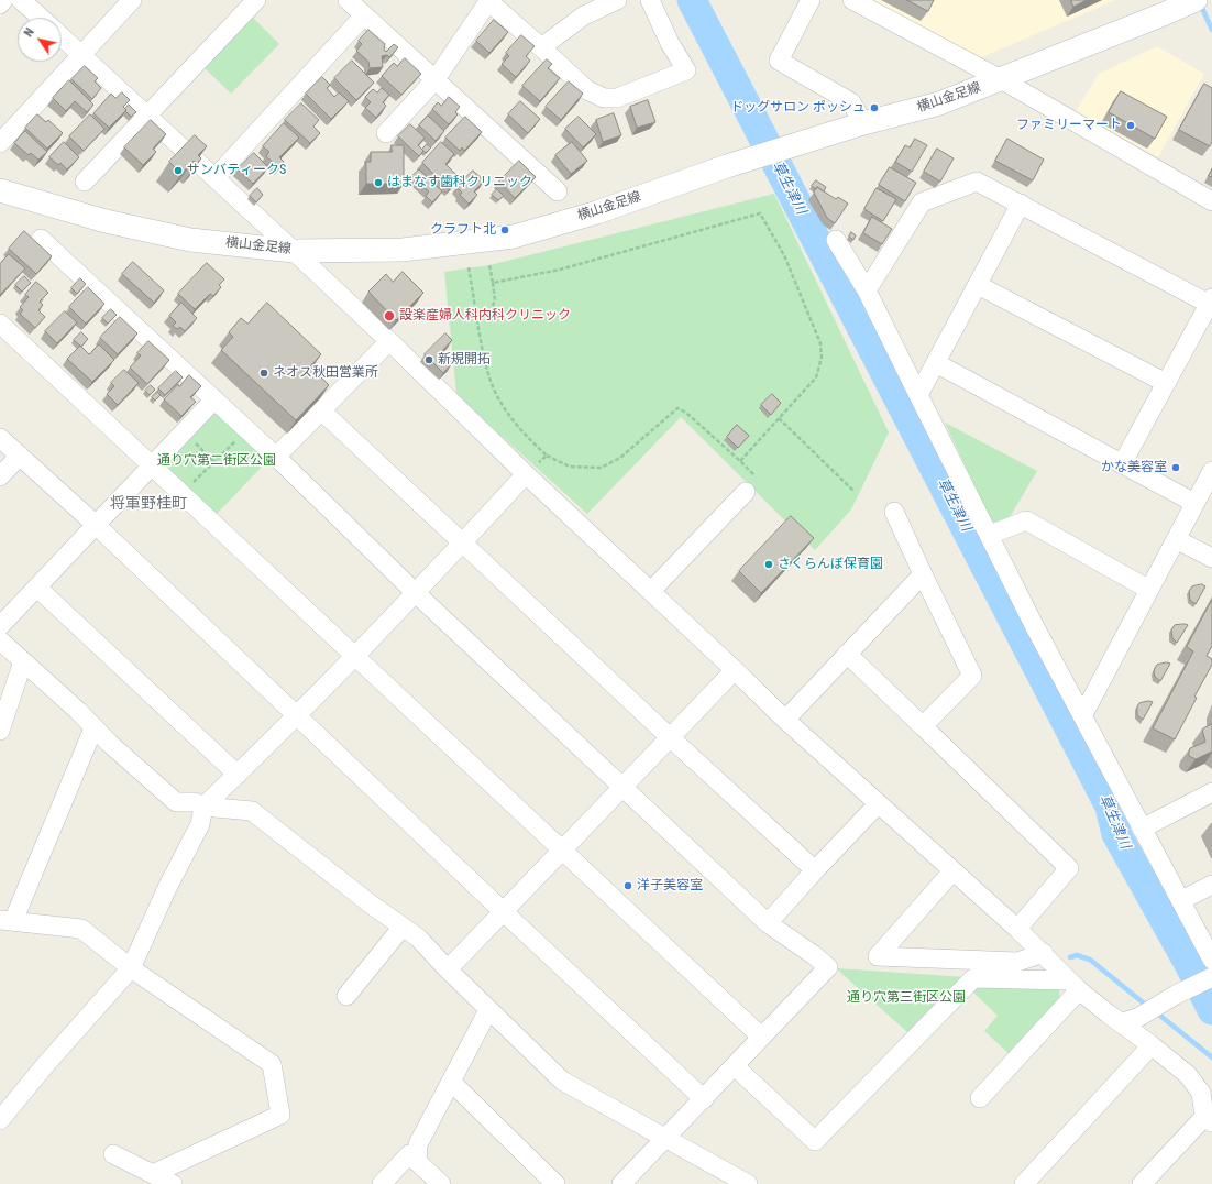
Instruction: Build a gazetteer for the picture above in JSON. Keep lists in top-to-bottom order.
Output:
{
  "streets": {
    "street": ["横山金足線"]
  },
  "districts": ["将軍野桂町"],
  "water": ["草生津川"],
  "parks": ["通り穴第二街区公園", "通り穴第三街区公園"],
  "places": [
    "ドッグサロン ポッシュ",
    "ファミリーマート",
    "サンバティークS",
    "はまなす歯科クリニック",
    "クラフト北",
    "設楽産婦人科内科クリニック",
    "新規開拓",
    "ネオス秋田営業所",
    "かな美容室",
    "さくらんぼ保育園",
    "洋子美容室"
  ],
  "north": "top left"
}
